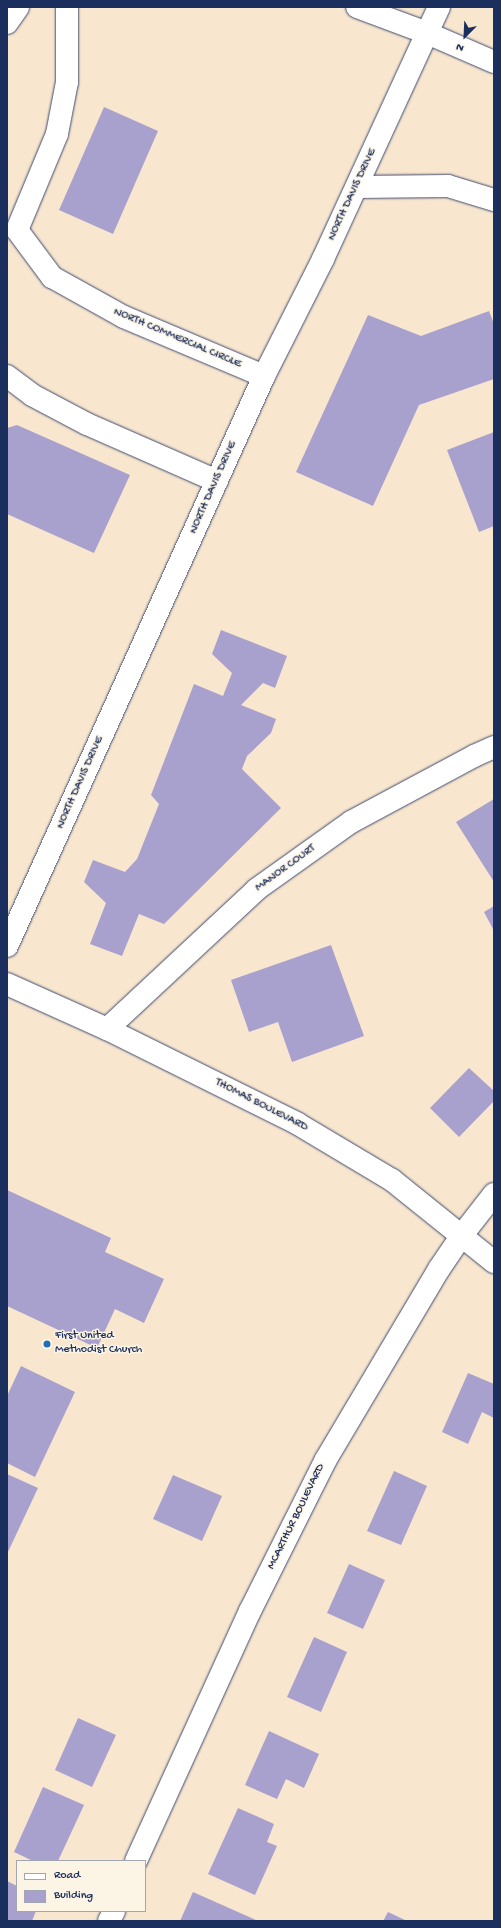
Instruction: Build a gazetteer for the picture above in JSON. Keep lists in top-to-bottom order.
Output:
{
  "streets": {
    "street": [
      "NORTH DAVIS DRIVE",
      "NORTH COMMERCIAL CIRCLE",
      "MANOR COURT",
      "THOMAS BOULEVARD",
      "MCARTHUR BOULEVARD"
    ]
  },
  "crossings": [
    ["NORTH DAVIS DRIVE", "NORTH COMMERCIAL CIRCLE"],
    ["MANOR COURT", "THOMAS BOULEVARD"],
    ["THOMAS BOULEVARD", "MCARTHUR BOULEVARD"]
  ],
  "places": ["First United Methodist Church"],
  "legend": ["Road", "Building"],
  "north": "bottom left"
}
